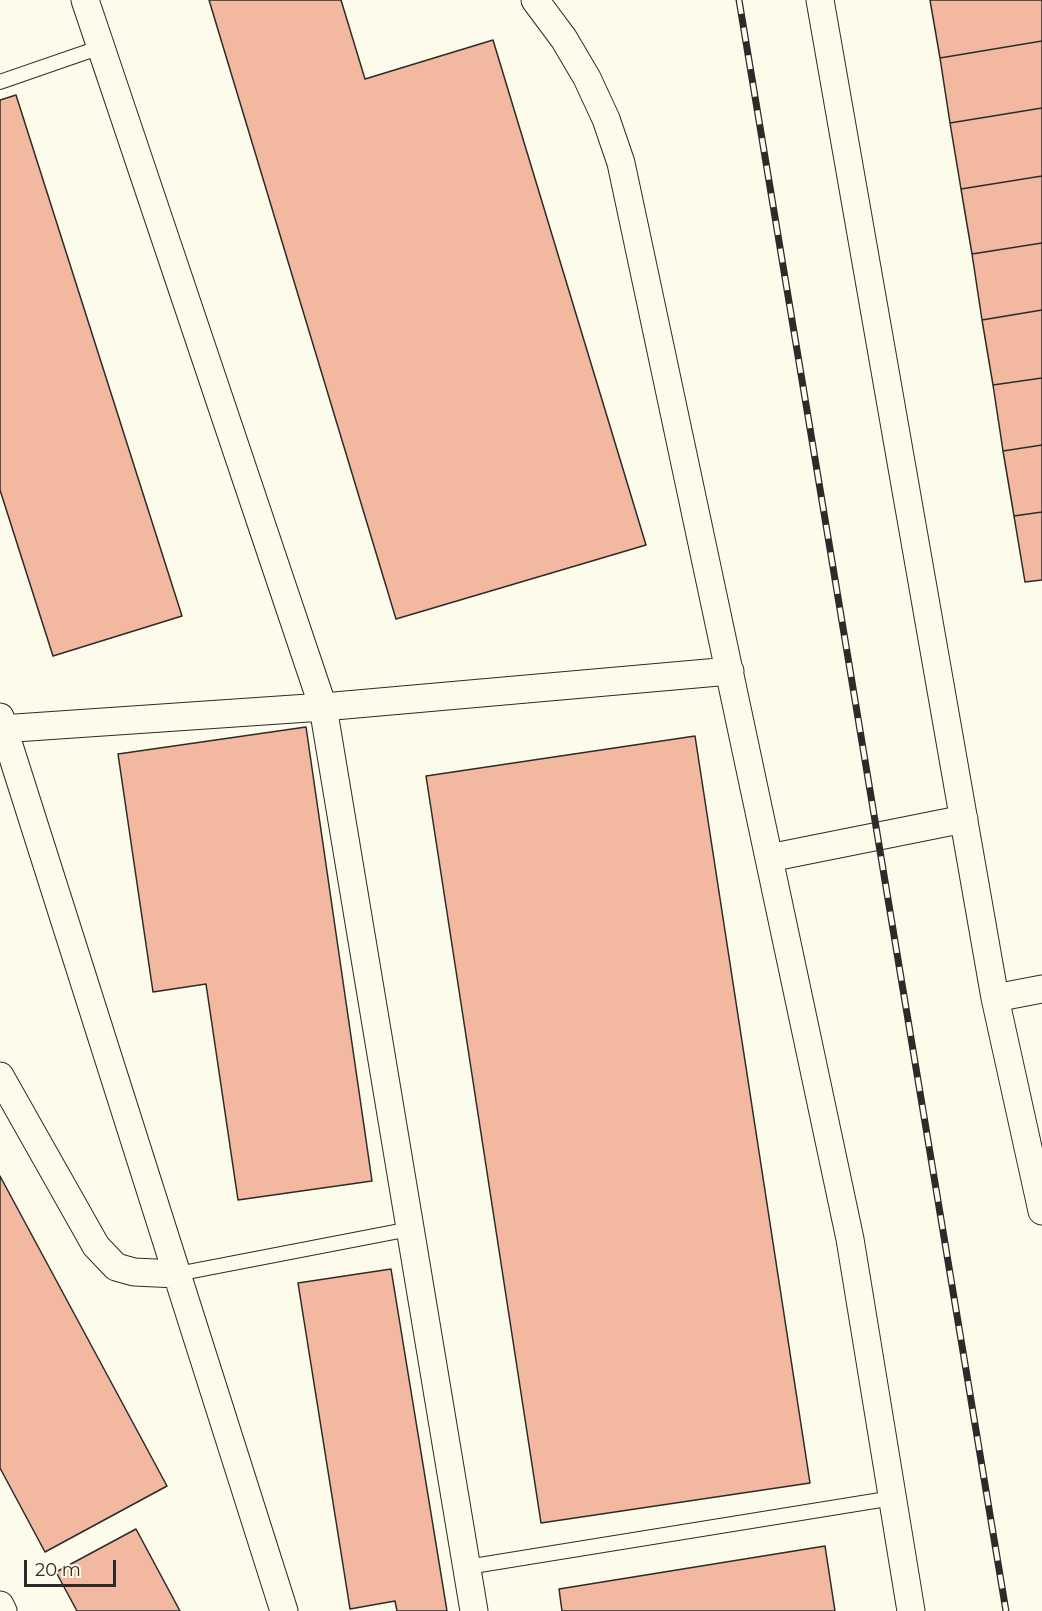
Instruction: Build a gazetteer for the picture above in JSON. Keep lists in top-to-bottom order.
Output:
{
  "scale_bar": "20 m"
}
